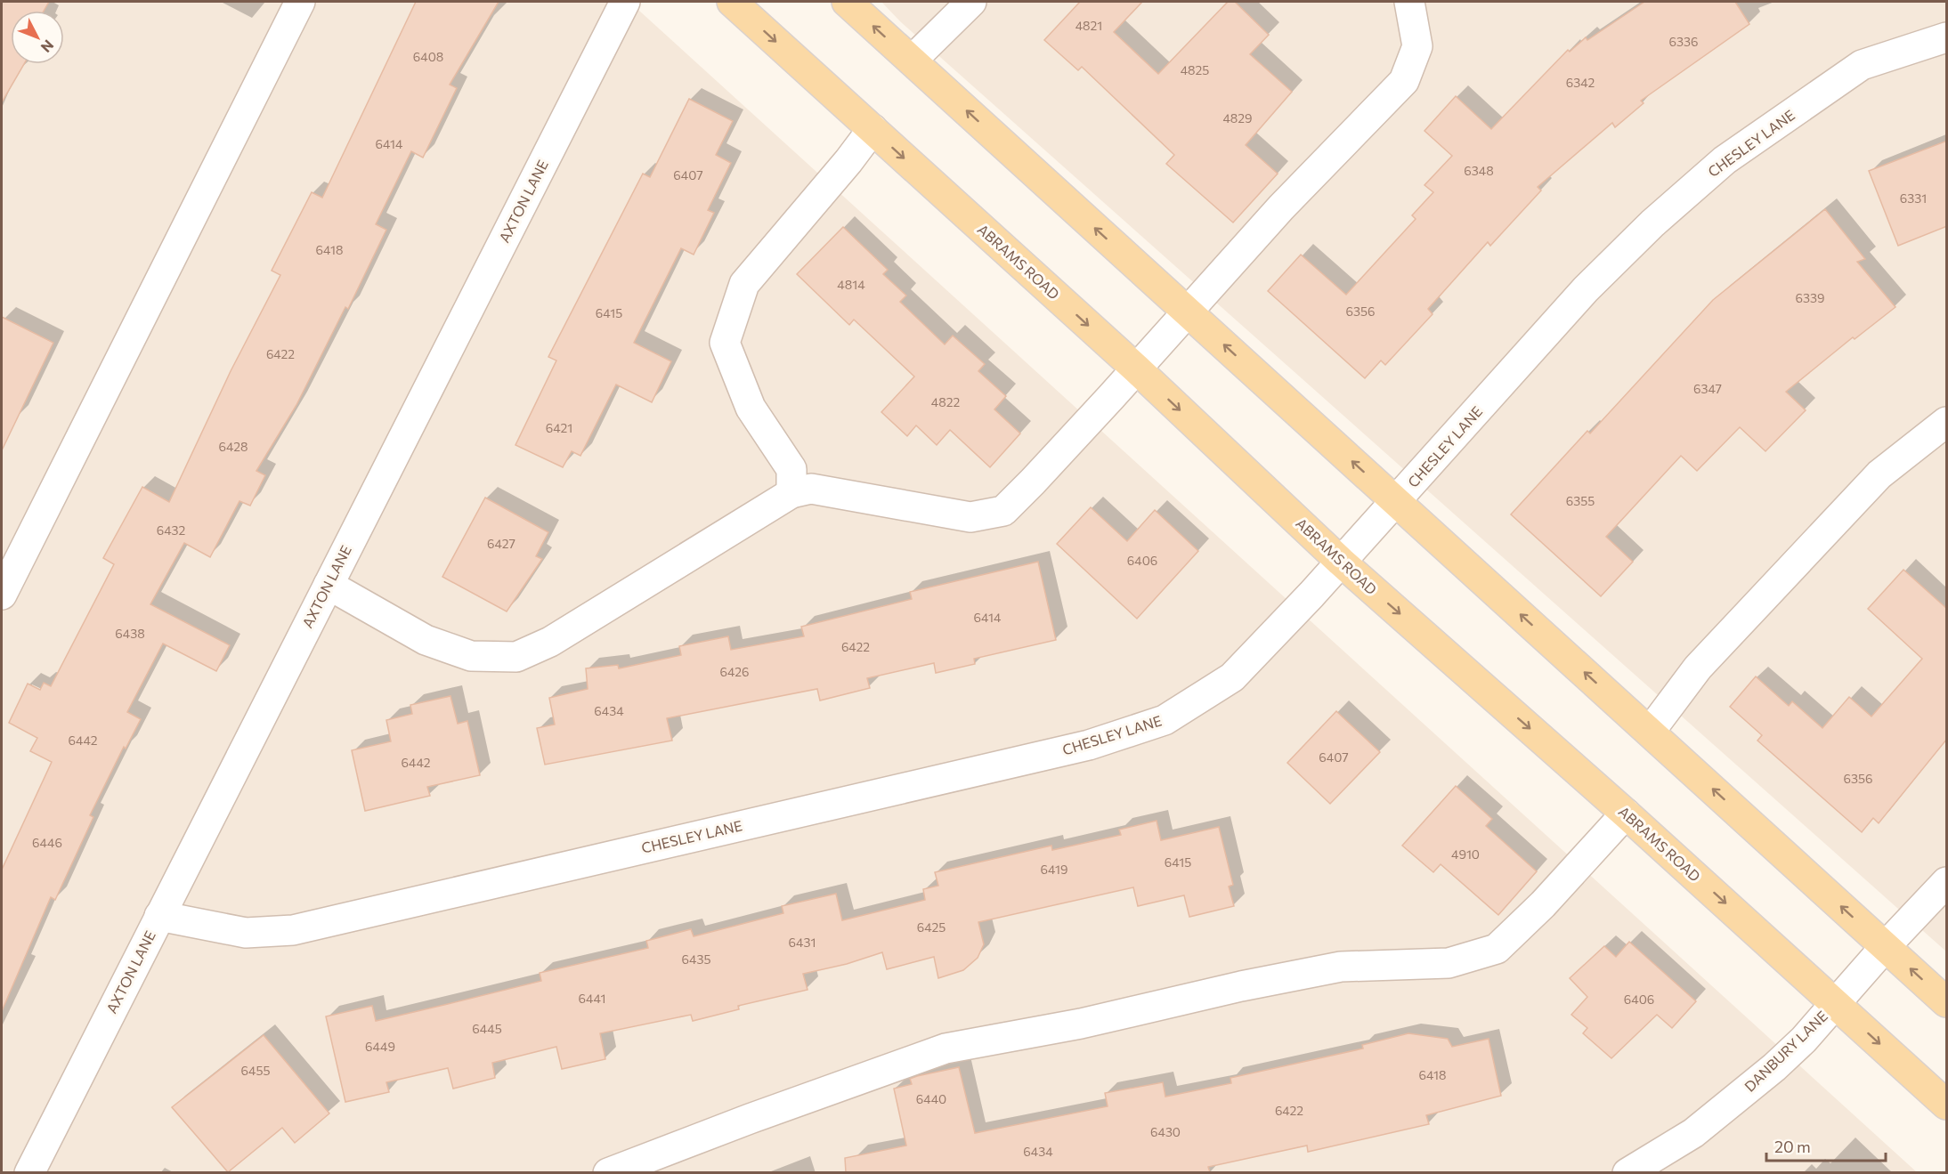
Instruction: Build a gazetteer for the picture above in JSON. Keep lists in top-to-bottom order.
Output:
{
  "streets": {
    "main road": ["ABRAMS ROAD"],
    "street": ["CHESLEY LANE", "AXTON LANE", "DANBURY LANE"]
  },
  "crossings": [
    ["CHESLEY LANE", "AXTON LANE"],
    ["CHESLEY LANE", "ABRAMS ROAD"],
    ["ABRAMS ROAD", "DANBURY LANE"]
  ],
  "house_numbers": [
    "4821",
    "6336",
    "6408",
    "4825",
    "6342",
    "4829",
    "6414",
    "6348",
    "6407",
    "6331",
    "6418",
    "4814",
    "6339",
    "6356",
    "6415",
    "6422",
    "6347",
    "4822",
    "6421",
    "6428",
    "6355",
    "6432",
    "6427",
    "6406",
    "6414",
    "6438",
    "6422",
    "6426",
    "6434",
    "6442",
    "6407",
    "6442",
    "6356",
    "6446",
    "4910",
    "6415",
    "6419",
    "6425",
    "6431",
    "6435",
    "6441",
    "6406",
    "6445",
    "6449",
    "6455",
    "6418",
    "6440",
    "6422",
    "6430",
    "6434"
  ],
  "scale_bar": "20 m",
  "north": "bottom right"
}
